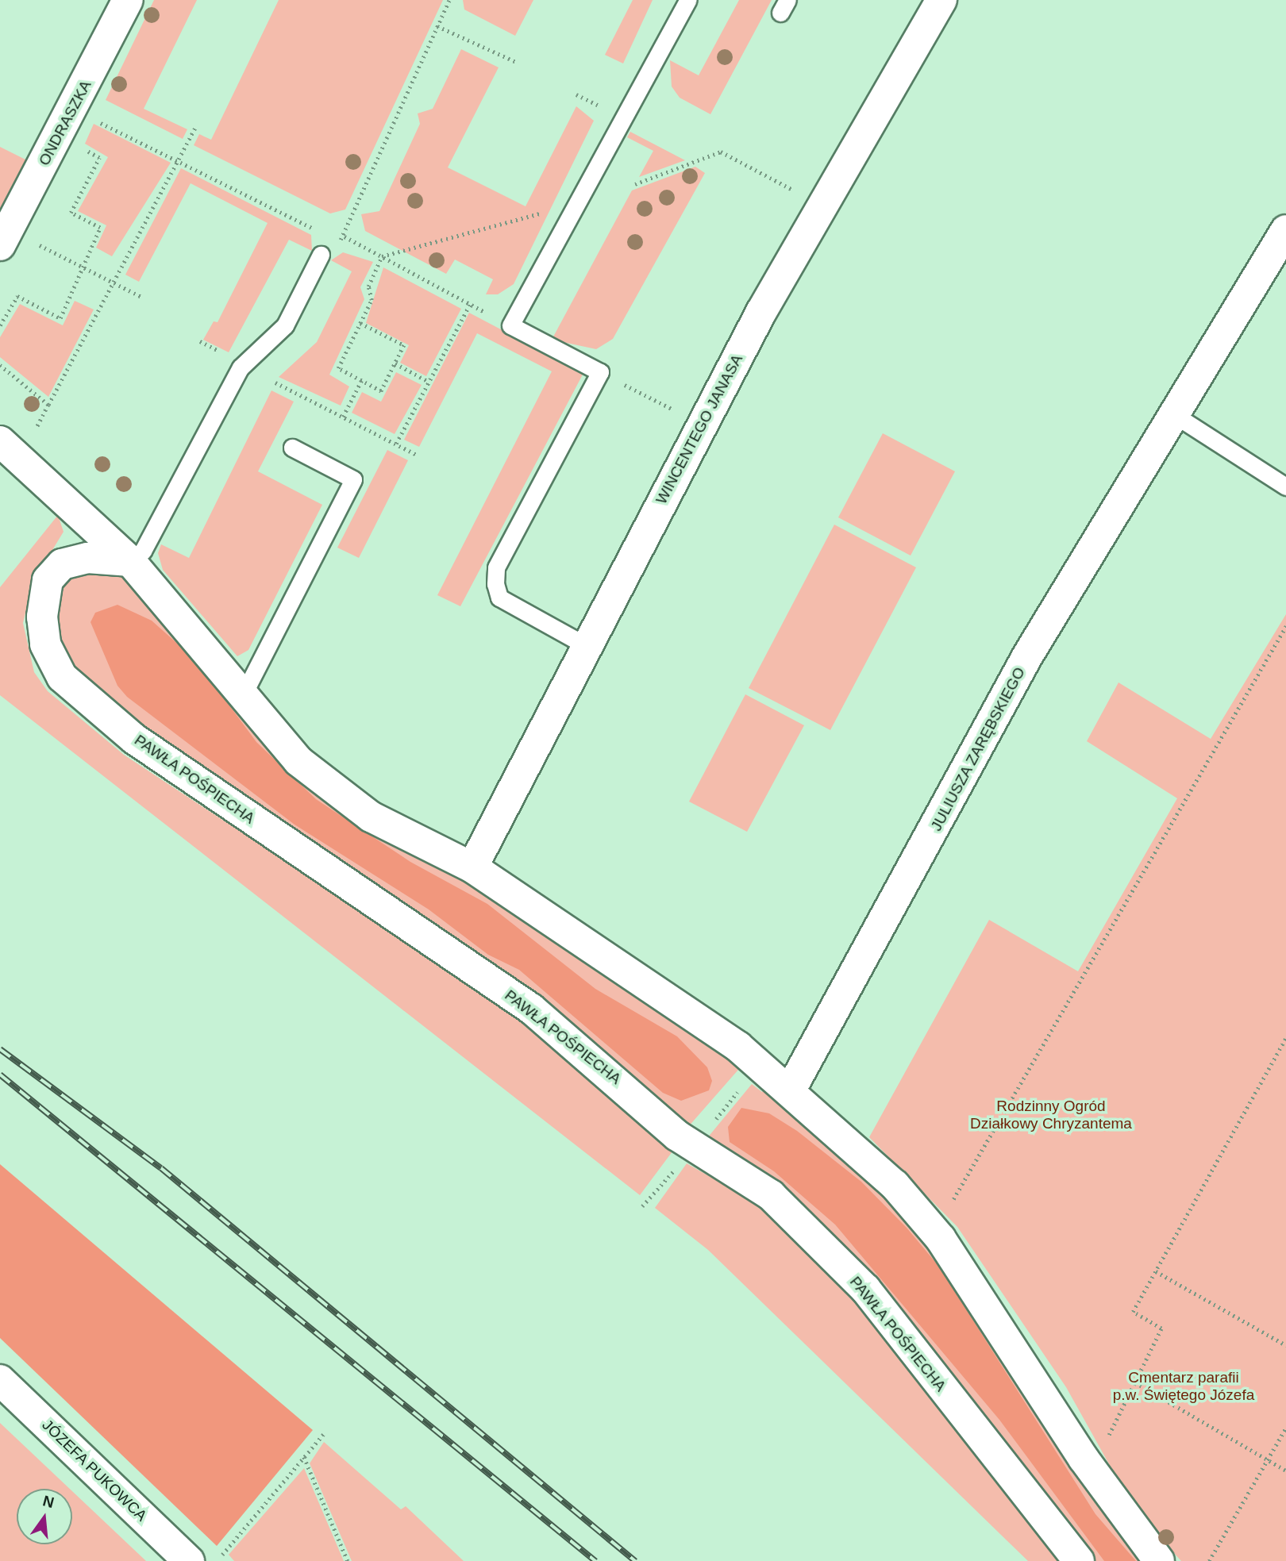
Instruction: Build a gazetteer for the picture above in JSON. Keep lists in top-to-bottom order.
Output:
{
  "streets": {
    "street": [
      "ONDRASZKA",
      "WINCENTEGO JANASA",
      "JULIUSZA ZARĘBSKIEGO",
      "PAWŁA POŚPIECHA",
      "JÓZEFA PUKOWCA"
    ]
  },
  "parks": ["Rodzinny Ogród Działkowy Chryzantema", "Cmentarz parafii p.w. Świętego Józefa"],
  "north": "top"
}
